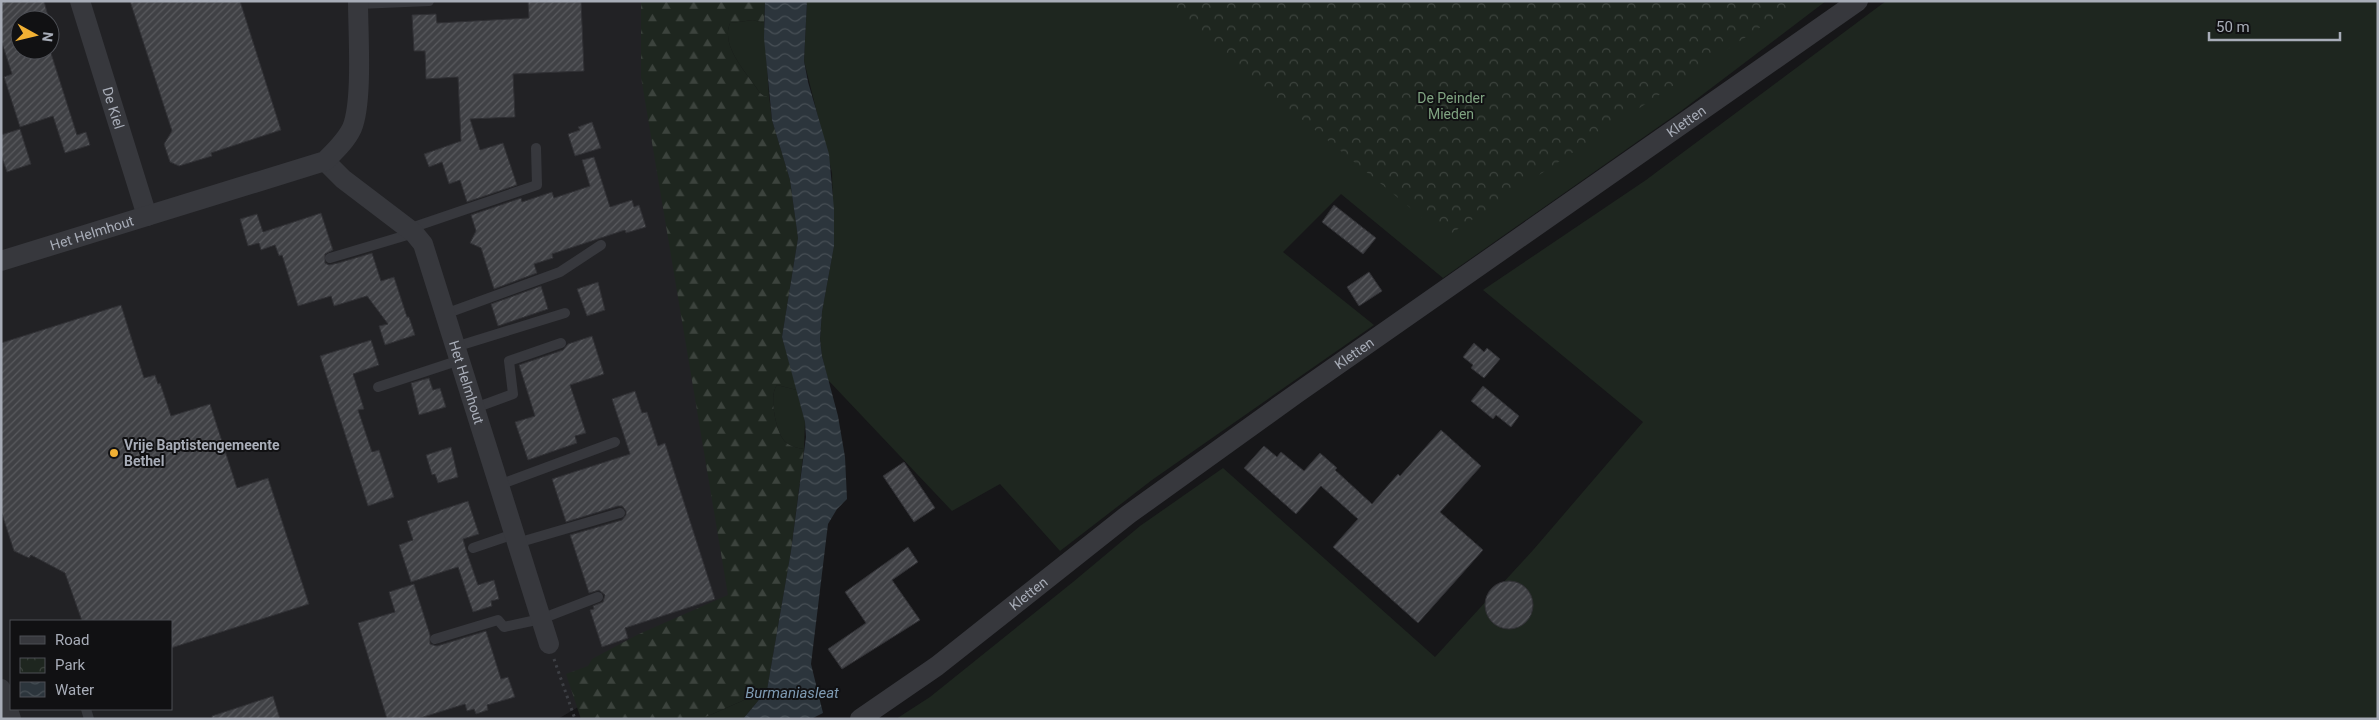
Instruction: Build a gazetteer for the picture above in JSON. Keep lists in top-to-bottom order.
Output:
{
  "streets": {
    "street": ["De Kiel", "Kletten", "Het Helmhout"]
  },
  "crossings": [
    ["De Kiel", "Het Helmhout"]
  ],
  "water": ["Burmaniasleat"],
  "parks": ["De Peinder Mieden"],
  "places": ["Vrije Baptistengemeente Bethel"],
  "legend": ["Road", "Park", "Water"],
  "scale_bar": "50 m",
  "north": "right"
}
